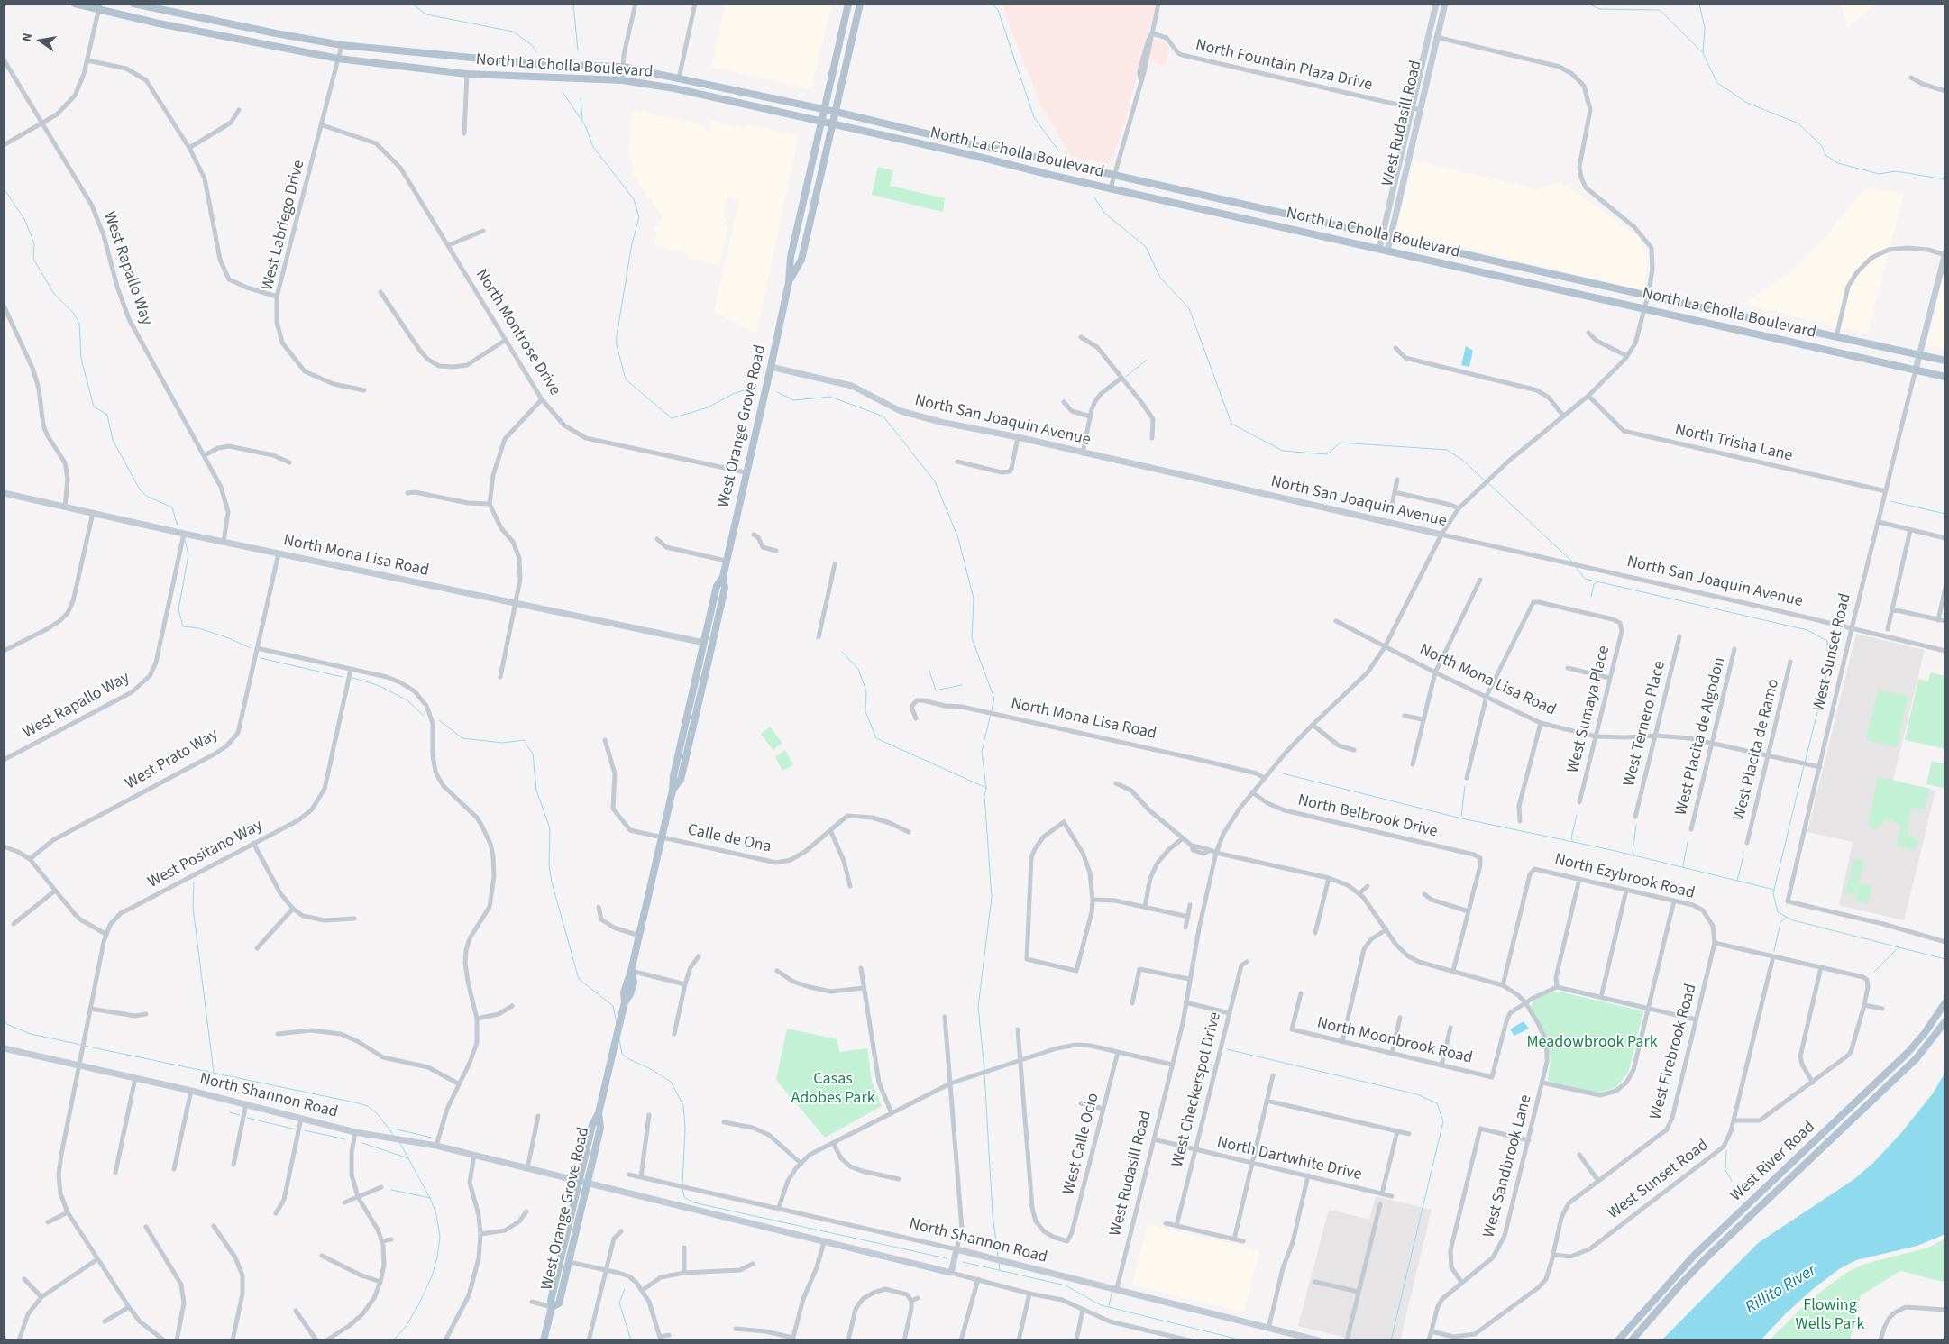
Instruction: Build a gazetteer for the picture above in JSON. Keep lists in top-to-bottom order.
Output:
{
  "streets": {
    "main road": ["North La Cholla Boulevard", "West Orange Grove Road", "West River Road"],
    "street": [
      "North Fountain Plaza Drive",
      "West Rudasill Road",
      "West Labriego Drive",
      "West Rapallo Way",
      "North Montrose Drive",
      "North San Joaquin Avenue",
      "North Trisha Lane",
      "North Mona Lisa Road",
      "West Sunset Road",
      "West Sumaya Place",
      "West Ternero Place",
      "West Placita de Algodon",
      "West Placita de Ramo",
      "West Prato Way",
      "North Belbrook Drive",
      "Calle de Ona",
      "West Positano Way",
      "North Ezybrook Road",
      "North Moonbrook Road",
      "West Firebrook Road",
      "West Checkerspot Drive",
      "North Shannon Road",
      "West Calle Ocio",
      "North Dartwhite Drive",
      "West Sandbrook Lane"
    ]
  },
  "crossings": [
    ["North Fountain Plaza Drive", "West Rudasill Road"],
    ["North La Cholla Boulevard", "West Rudasill Road"],
    ["North La Cholla Boulevard", "West Labriego Drive"],
    ["North La Cholla Boulevard", "West Orange Grove Road"],
    ["North La Cholla Boulevard", "West Sunset Road"],
    ["West Rudasill Road", "North San Joaquin Avenue"],
    ["West Rudasill Road", "North Trisha Lane"],
    ["West Rudasill Road", "North Mona Lisa Road"],
    ["West Rudasill Road", "North Belbrook Drive"],
    ["West Rudasill Road", "North Shannon Road"],
    ["West Rudasill Road", "North Dartwhite Drive"],
    ["West Labriego Drive", "North Montrose Drive"],
    ["West Rapallo Way", "North Mona Lisa Road"],
    ["North Montrose Drive", "West Orange Grove Road"],
    ["North San Joaquin Avenue", "West Orange Grove Road"],
    ["North San Joaquin Avenue", "West Sunset Road"],
    ["West Orange Grove Road", "North Mona Lisa Road"],
    ["West Orange Grove Road", "Calle de Ona"],
    ["West Orange Grove Road", "North Shannon Road"],
    ["North Trisha Lane", "West Sunset Road"],
    ["North Mona Lisa Road", "West Sunset Road"],
    ["North Mona Lisa Road", "West Sumaya Place"],
    ["North Mona Lisa Road", "West Ternero Place"],
    ["North Mona Lisa Road", "West Placita de Algodon"],
    ["North Mona Lisa Road", "West Placita de Ramo"],
    ["North Mona Lisa Road", "West Prato Way"],
    ["West Sunset Road", "West Firebrook Road"],
    ["West Positano Way", "North Shannon Road"],
    ["North Ezybrook Road", "West Firebrook Road"],
    ["North Moonbrook Road", "West Sandbrook Lane"],
    ["West Firebrook Road", "West Sandbrook Lane"],
    ["West Checkerspot Drive", "North Dartwhite Drive"]
  ],
  "water": ["Rillito River"],
  "parks": ["Meadowbrook Park", "Casas Adobes Park", "Flowing Wells Park"],
  "north": "left"
}
